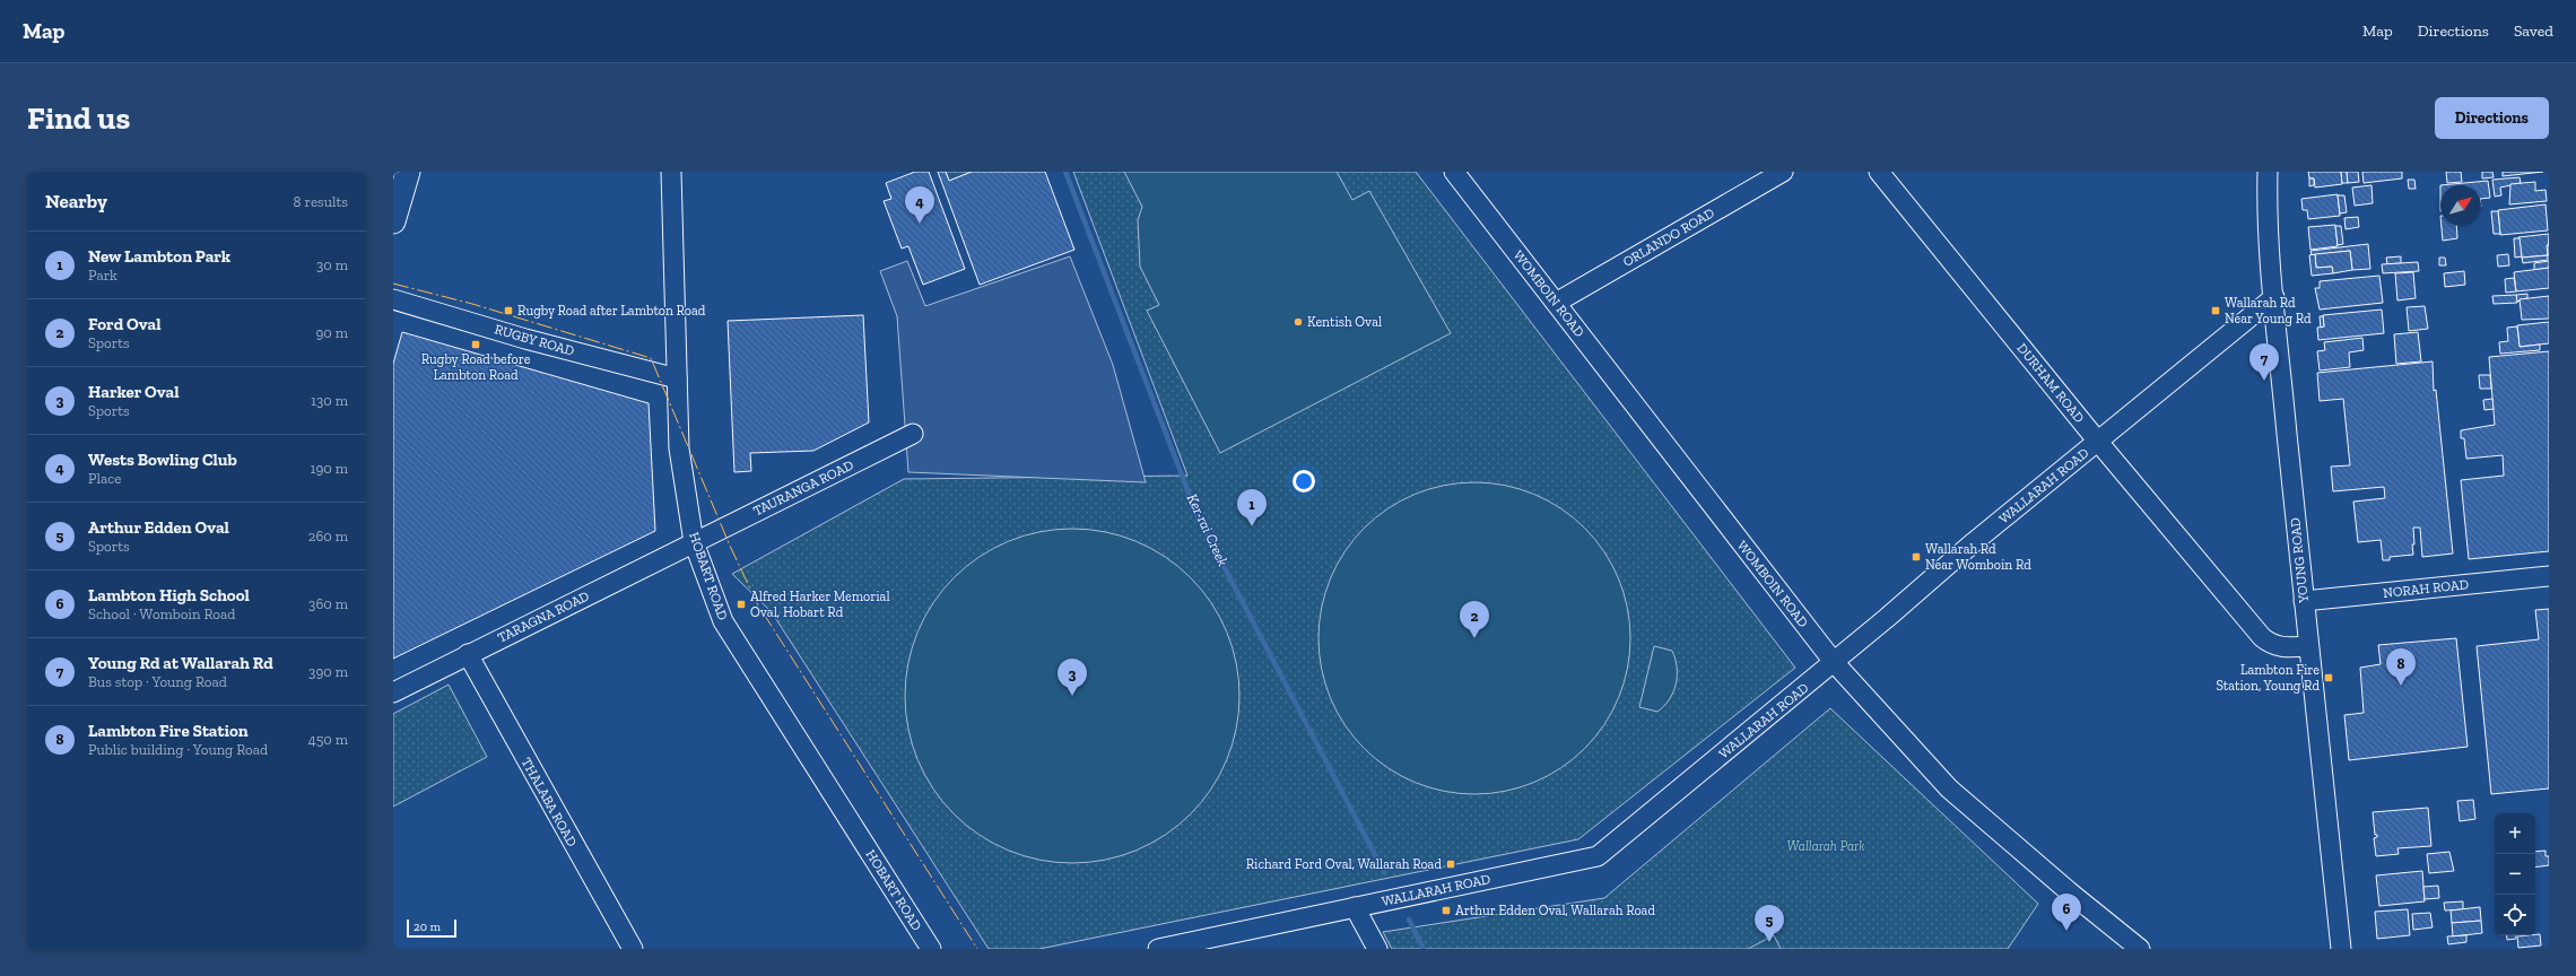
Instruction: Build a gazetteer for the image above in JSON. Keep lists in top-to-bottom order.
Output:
{
  "streets": {
    "street": [
      "ORLANDO ROAD",
      "WOMBOIN ROAD",
      "RUGBY ROAD",
      "DURHAM ROAD",
      "WALLARAH ROAD",
      "TAURANGA ROAD",
      "YOUNG ROAD",
      "HOBART ROAD",
      "NORAH ROAD",
      "TARAGNA ROAD",
      "THALABA ROAD"
    ]
  },
  "crossings": [
    ["ORLANDO ROAD", "WOMBOIN ROAD"],
    ["WOMBOIN ROAD", "WALLARAH ROAD"],
    ["RUGBY ROAD", "HOBART ROAD"],
    ["DURHAM ROAD", "WALLARAH ROAD"],
    ["DURHAM ROAD", "YOUNG ROAD"],
    ["WALLARAH ROAD", "YOUNG ROAD"],
    ["TAURANGA ROAD", "HOBART ROAD"],
    ["TAURANGA ROAD", "TARAGNA ROAD"],
    ["YOUNG ROAD", "NORAH ROAD"],
    ["HOBART ROAD", "TARAGNA ROAD"],
    ["TARAGNA ROAD", "THALABA ROAD"]
  ],
  "water": ["Ker-rai Creek"],
  "parks": ["Wallarah Park"],
  "places": {
    "transit": [
      "Rugby Road after Lambton Road",
      "Wallarah Rd Near Young Rd",
      "Rugby Road before Lambton Road",
      "Wallarah Rd Near Womboin Rd",
      "Alfred Harker Memorial Oval, Hobart Rd",
      "Lambton Fire Station, Young Rd",
      "Richard Ford Oval, Wallarah Road",
      "Arthur Edden Oval, Wallarah Road"
    ],
    "other": ["Kentish Oval"]
  },
  "scale_bar": "20 m",
  "north": "top right",
  "page": {
    "header": "Map",
    "nav": ["Map", "Directions", "Saved"],
    "buttons": "Directions",
    "title": "Find us",
    "heading": ["Nearby", "8 results"],
    "pins": [
      "4",
      "7",
      "1",
      "2",
      "8",
      "3",
      "6",
      "5"
    ],
    "list": [
      {
        "mark": "1",
        "name": "New Lambton Park",
        "note": "Park",
        "value": "30 m"
      },
      {
        "mark": "2",
        "name": "Ford Oval",
        "note": "Sports",
        "value": "90 m"
      },
      {
        "mark": "3",
        "name": "Harker Oval",
        "note": "Sports",
        "value": "130 m"
      },
      {
        "mark": "4",
        "name": "Wests Bowling Club",
        "note": "Place",
        "value": "190 m"
      },
      {
        "mark": "5",
        "name": "Arthur Edden Oval",
        "note": "Sports",
        "value": "260 m"
      },
      {
        "mark": "6",
        "name": "Lambton High School",
        "note": "School · Womboin Road",
        "value": "360 m"
      },
      {
        "mark": "7",
        "name": "Young Rd at Wallarah Rd",
        "note": "Bus stop · Young Road",
        "value": "390 m"
      },
      {
        "mark": "8",
        "name": "Lambton Fire Station",
        "note": "Public building · Young Road",
        "value": "450 m"
      }
    ],
    "map_buttons": ["+", "−"],
    "scale": "20 m"
  }
}
